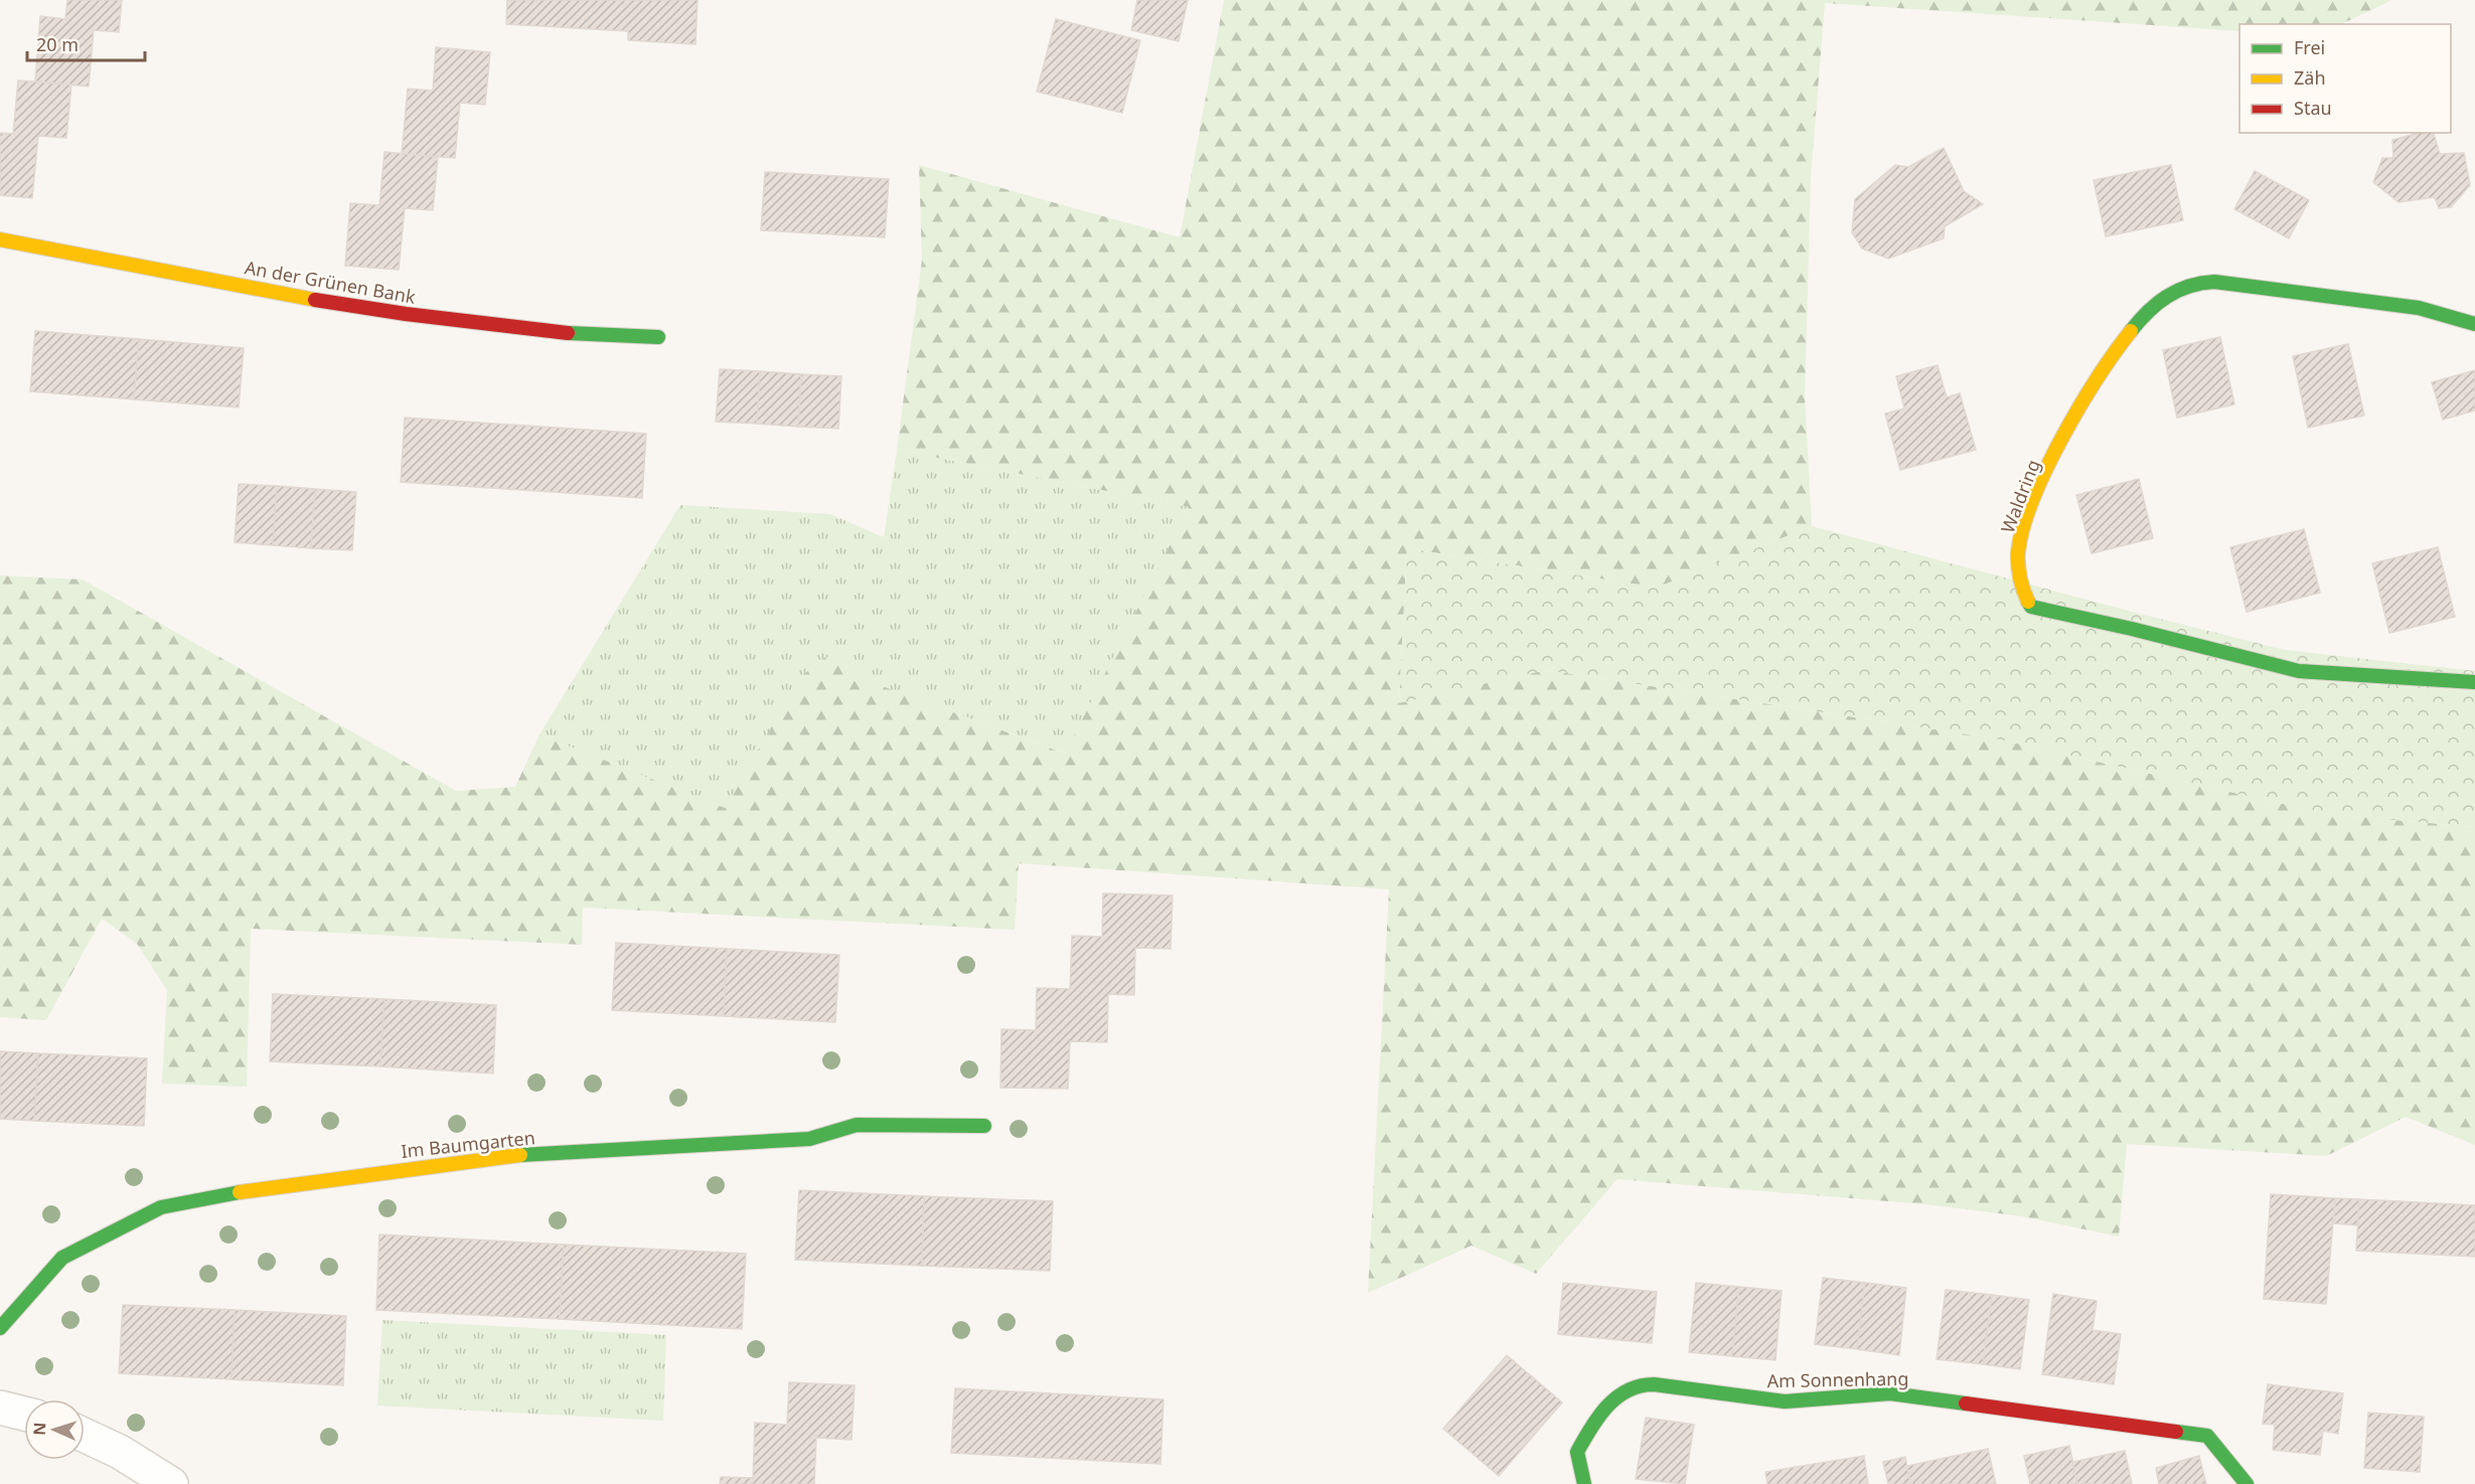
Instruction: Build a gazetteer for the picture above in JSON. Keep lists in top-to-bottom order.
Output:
{
  "streets": {
    "street": [
      "An der Grünen Bank",
      "Waldring",
      "Im Baumgarten",
      "Am Sonnenhang"
    ]
  },
  "legend": ["Frei", "Zäh", "Stau"],
  "scale_bar": "20 m",
  "north": "left"
}
